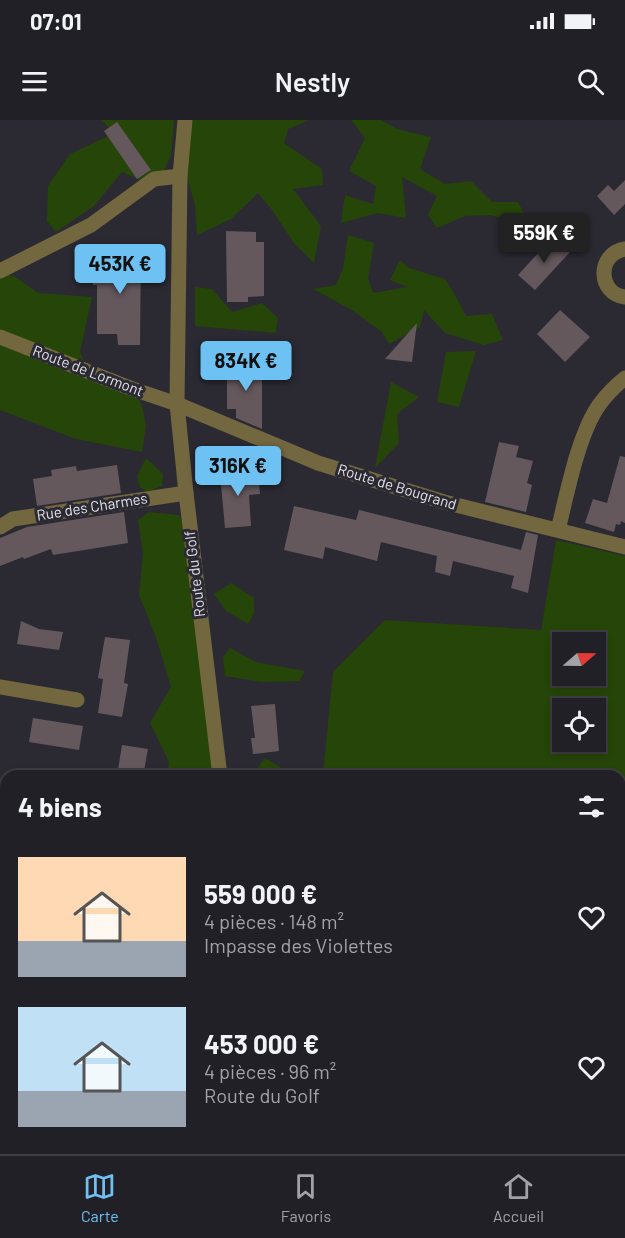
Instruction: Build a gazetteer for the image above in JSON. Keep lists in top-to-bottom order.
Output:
{
  "streets": {
    "street": [
      "Route de Lormont",
      "Route de Bougrand",
      "Rue des Charmes",
      "Route du Golf"
    ]
  },
  "crossings": [
    ["Route de Lormont", "Route de Bougrand"],
    ["Route de Lormont", "Route du Golf"],
    ["Route de Bougrand", "Route du Golf"],
    ["Rue des Charmes", "Route du Golf"]
  ],
  "north": "right",
  "page": {
    "status": "07:01",
    "header": "Nestly",
    "price": [
      "559K €",
      "453K €",
      "834K €",
      "316K €"
    ],
    "heading": "4 biens",
    "list": [
      {
        "name": "559 000 €",
        "note": "4 pièces · 148 m² · Impasse des Violettes"
      },
      {
        "name": "453 000 €",
        "note": "4 pièces · 96 m² · Route du Golf"
      }
    ],
    "tabs": ["Carte", "Favoris", "Accueil"]
  }
}
